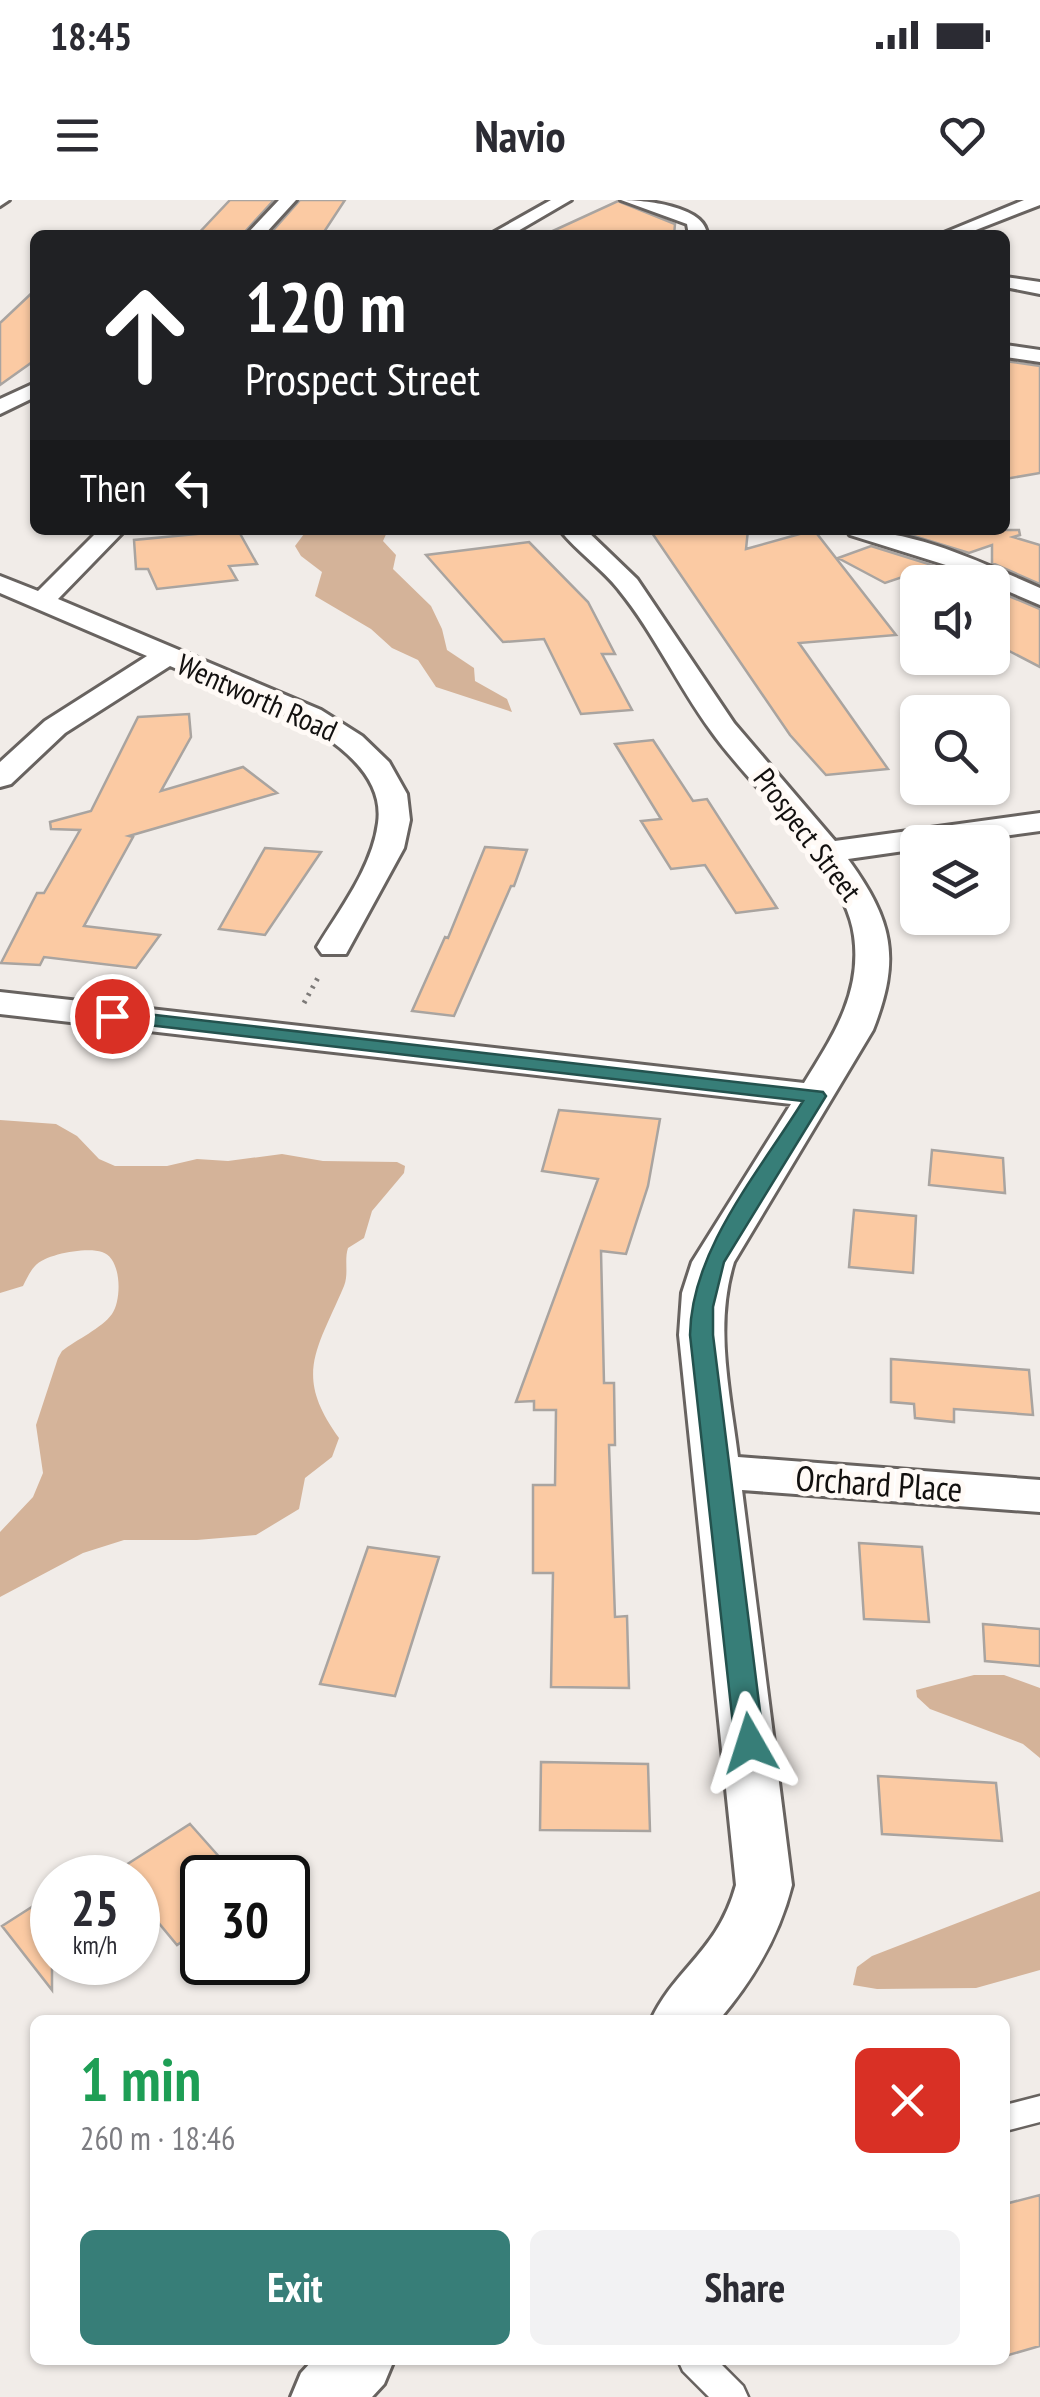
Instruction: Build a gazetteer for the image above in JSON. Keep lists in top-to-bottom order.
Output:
{
  "streets": {
    "street": ["Wentworth Road", "Prospect Street", "Orchard Place"]
  },
  "crossings": [
    ["Prospect Street", "Orchard Place"]
  ],
  "page": {
    "status": "18:45",
    "header": "Navio",
    "turn": ["120 m", "Prospect Street"],
    "then": "Then",
    "speed": "25 km/h",
    "limit": "30",
    "heading": ["1 min", "260 m · 18:46"],
    "buttons": ["Exit", "Share"]
  }
}
